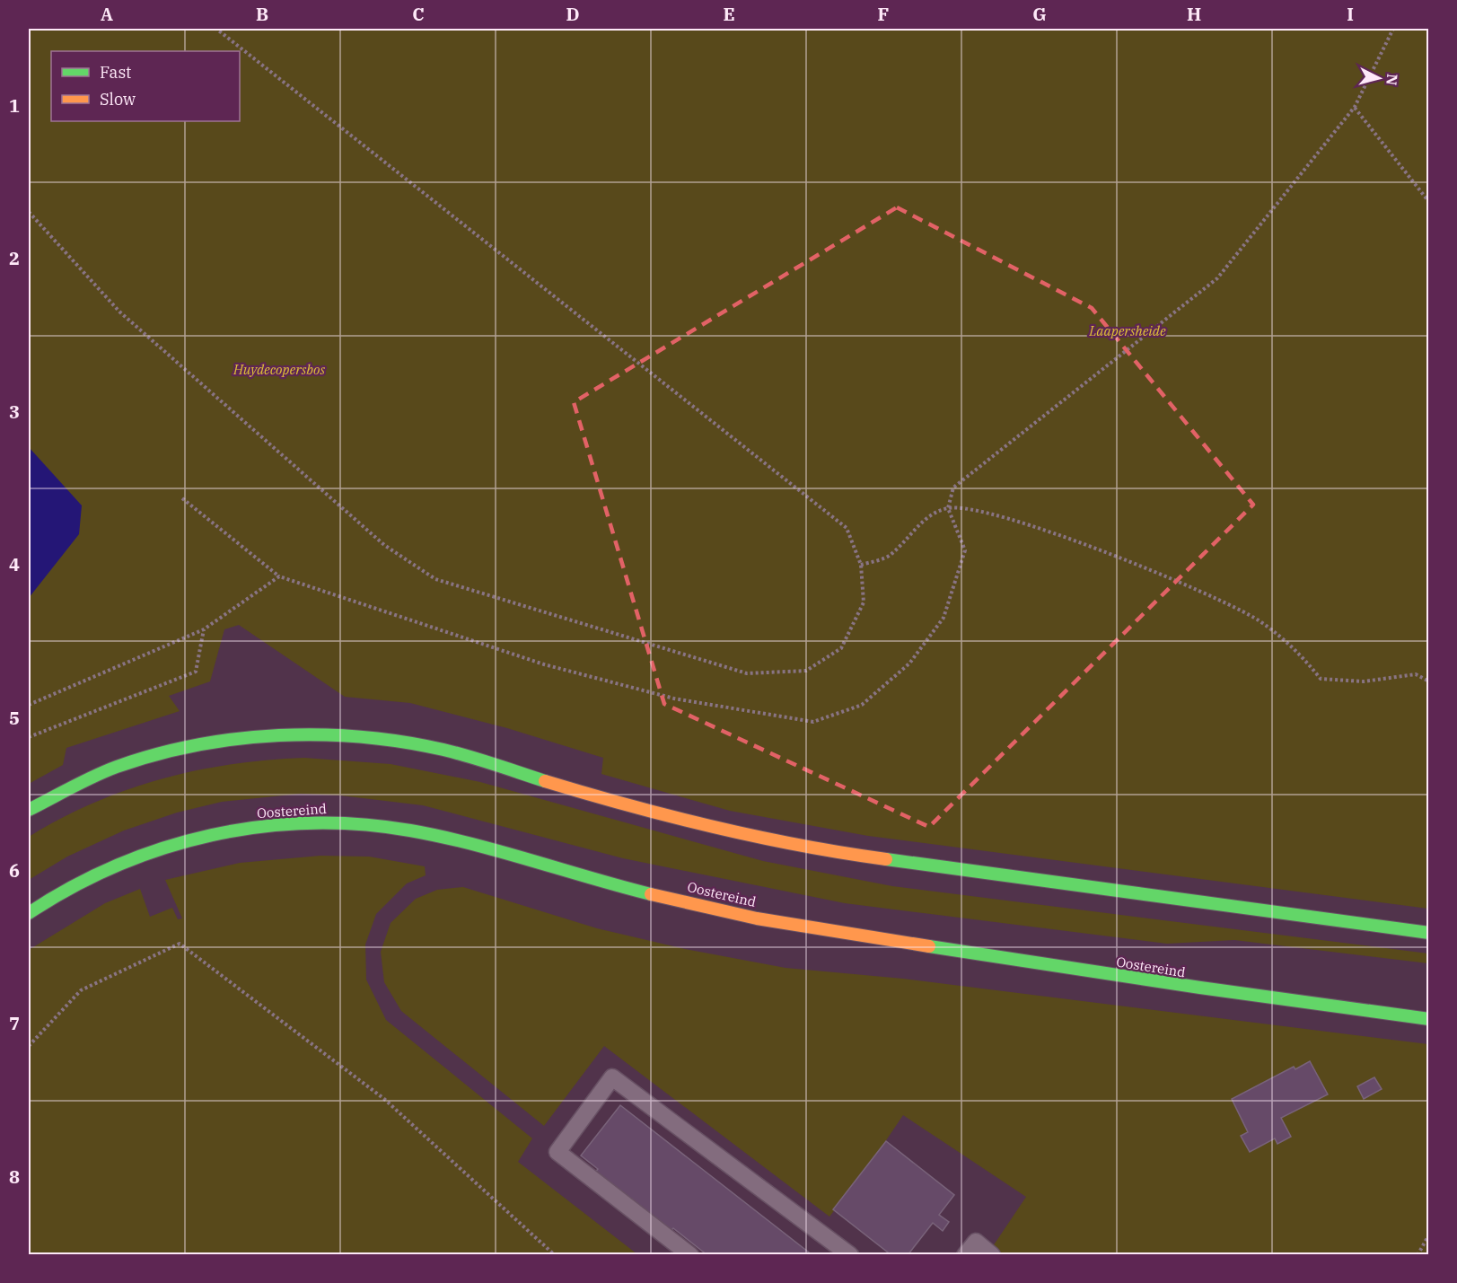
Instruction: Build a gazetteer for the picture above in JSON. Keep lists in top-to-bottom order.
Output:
{
  "streets": {
    "main road": ["Oostereind"]
  },
  "parks": ["Laapersheide", "Huydecopersbos"],
  "legend": ["Fast", "Slow"],
  "north": "right",
  "grid": {
    "columns": [
      "A",
      "B",
      "C",
      "D",
      "E",
      "F",
      "G",
      "H",
      "I"
    ],
    "rows": [
      "1",
      "2",
      "3",
      "4",
      "5",
      "6",
      "7",
      "8"
    ]
  }
}
